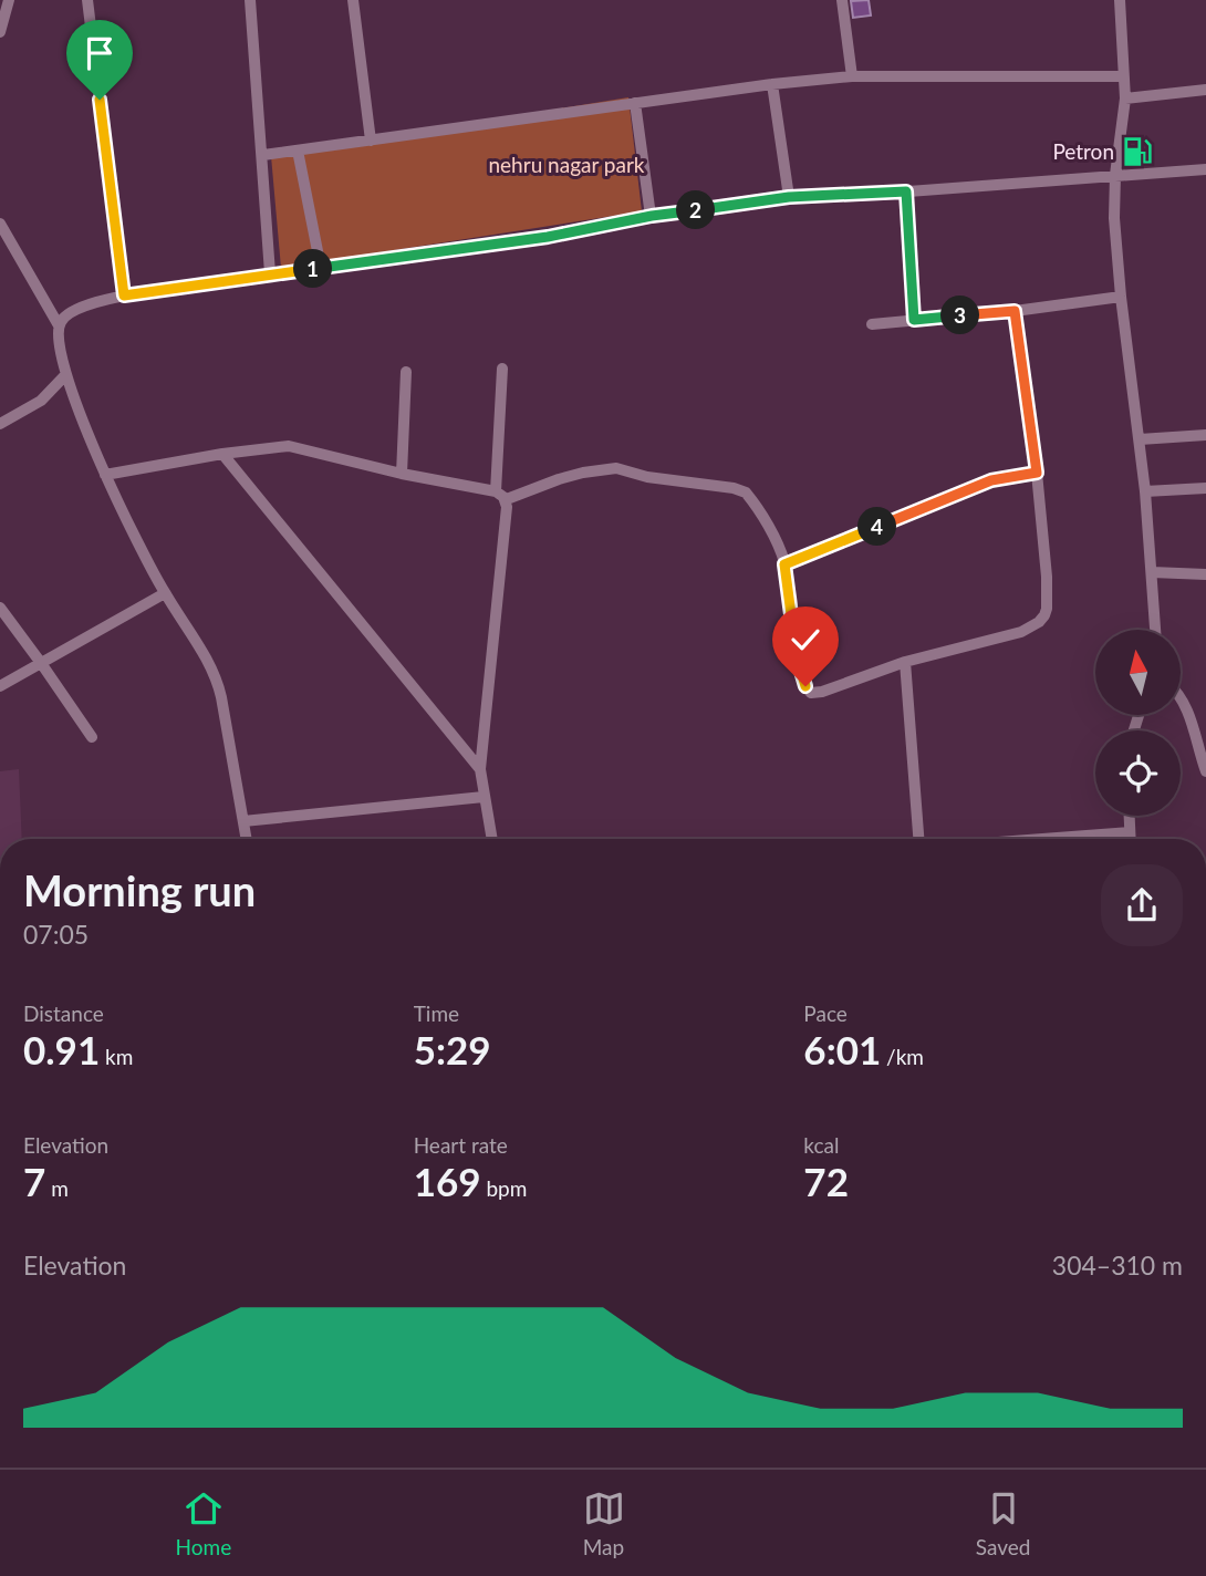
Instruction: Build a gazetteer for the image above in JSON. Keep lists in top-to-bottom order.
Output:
{
  "parks": ["nehru nagar park"],
  "places": {
    "fuel station": ["Petron"]
  },
  "north": "top",
  "page": {
    "pins": [
      "2",
      "1",
      "3",
      "4"
    ],
    "heading": ["Morning run", "07:05"],
    "stats": [
      ["Distance", "0.91 km"],
      ["Time", "5:29"],
      ["Pace", "6:01 /km"],
      ["Elevation", "7 m"],
      ["Heart rate", "169 bpm"],
      ["kcal", "72"]
    ],
    "chart": ["Elevation", "304–310 m"],
    "tabs": ["Home", "Map", "Saved"]
  }
}
